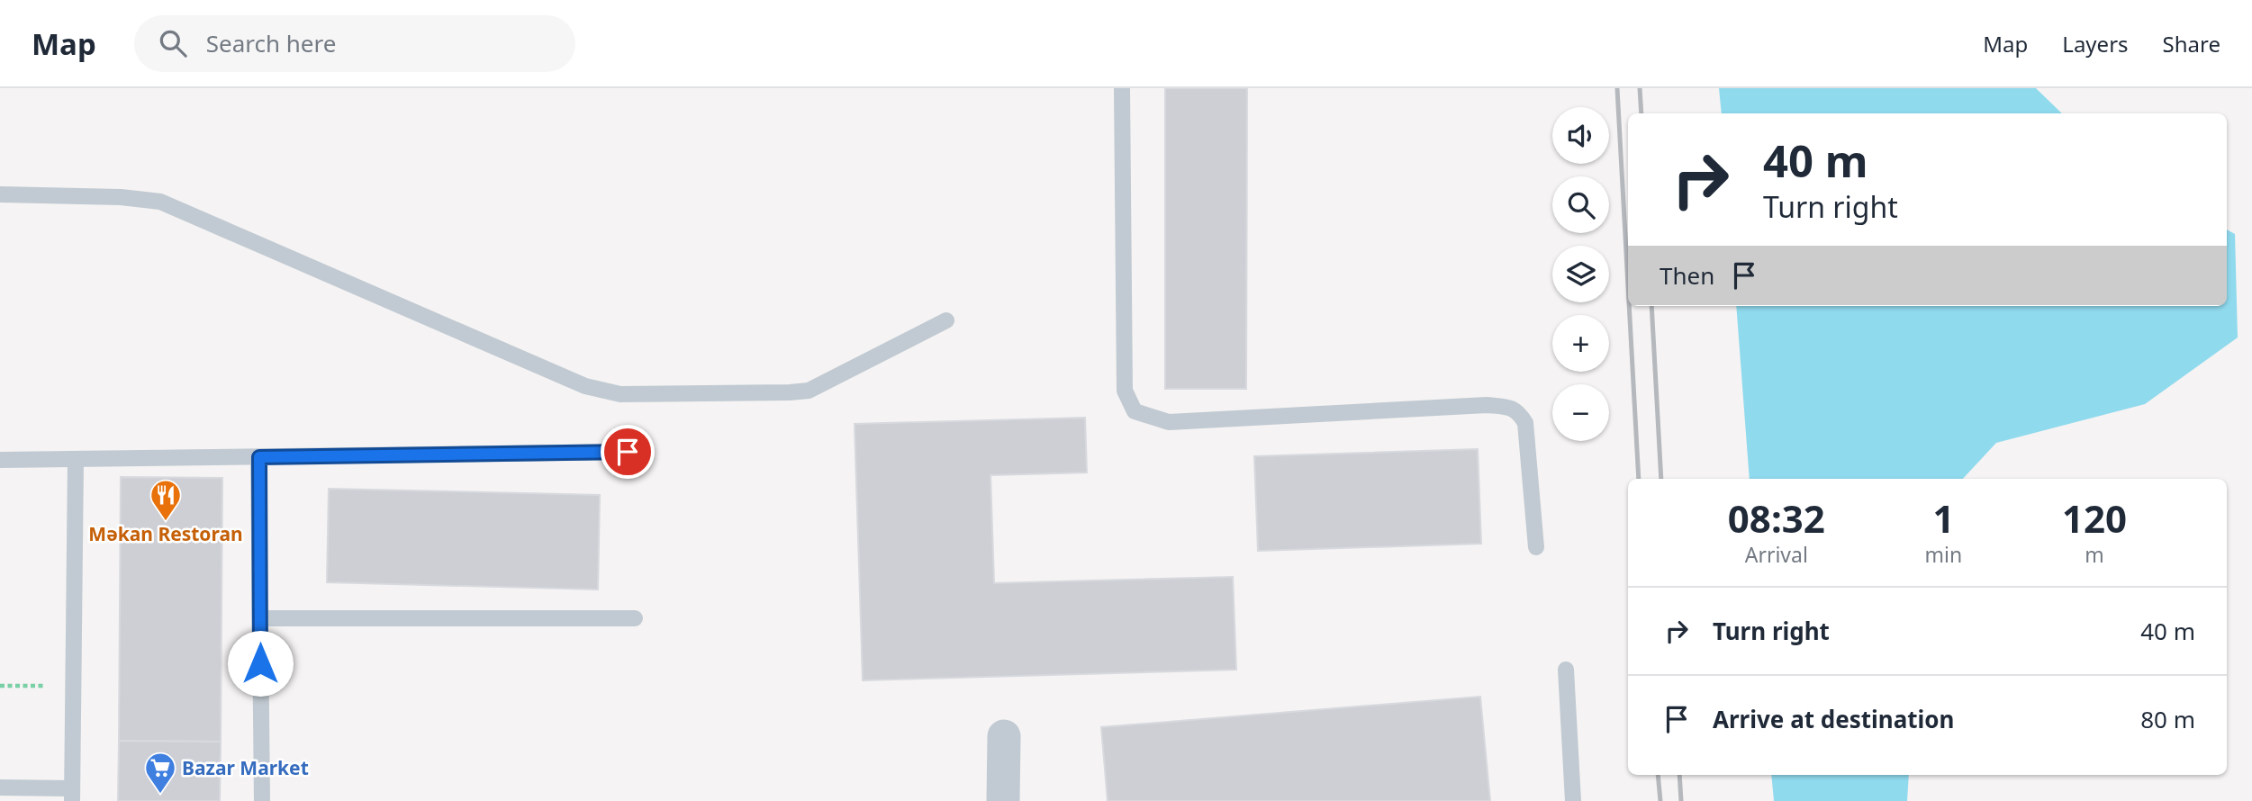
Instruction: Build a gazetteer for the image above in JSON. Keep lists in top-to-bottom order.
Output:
{
  "places": {
    "restaurant": ["Məkan Restoran"],
    "supermarket": ["Bazar Market"]
  },
  "page": {
    "header": "Map",
    "search": "Search here",
    "nav": ["Map", "Layers", "Share"],
    "map_buttons": ["+", "−"],
    "turn": ["40 m", "Turn right"],
    "then": "Then",
    "eta": [
      "08:32",
      "Arrival",
      "1",
      "min",
      "120",
      "m"
    ],
    "list": [
      {
        "name": "Turn right",
        "value": "40 m"
      },
      {
        "name": "Arrive at destination",
        "value": "80 m"
      }
    ]
  }
}
